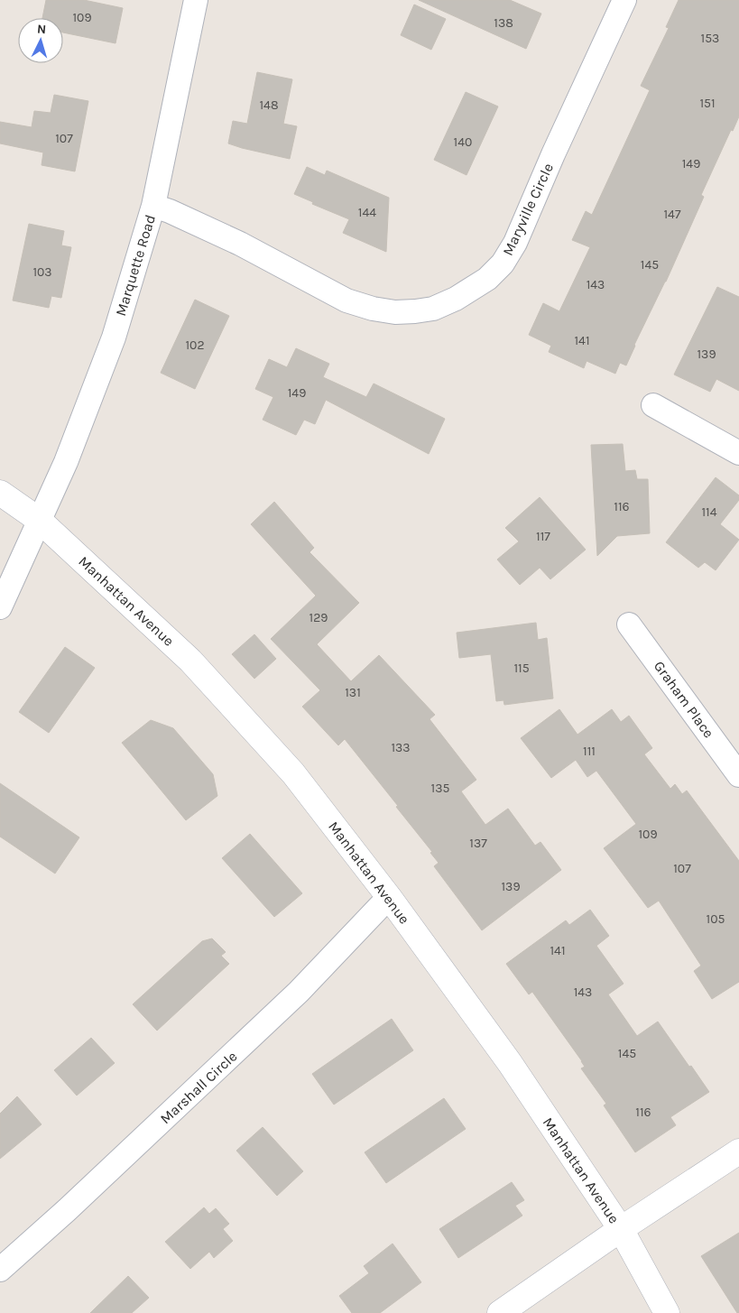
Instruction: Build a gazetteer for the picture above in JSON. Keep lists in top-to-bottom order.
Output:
{
  "streets": {
    "street": [
      "Maryville Circle",
      "Marquette Road",
      "Manhattan Avenue",
      "Graham Place",
      "Marshall Circle"
    ]
  },
  "crossings": [
    ["Maryville Circle", "Marquette Road"],
    ["Marquette Road", "Manhattan Avenue"],
    ["Manhattan Avenue", "Marshall Circle"]
  ],
  "house_numbers": [
    "109",
    "138",
    "153",
    "151",
    "148",
    "107",
    "140",
    "149",
    "144",
    "147",
    "145",
    "103",
    "143",
    "141",
    "102",
    "139",
    "149",
    "116",
    "114",
    "117",
    "129",
    "115",
    "131",
    "133",
    "111",
    "135",
    "109",
    "137",
    "107",
    "139",
    "105",
    "141",
    "143",
    "145",
    "116"
  ],
  "north": "top"
}
